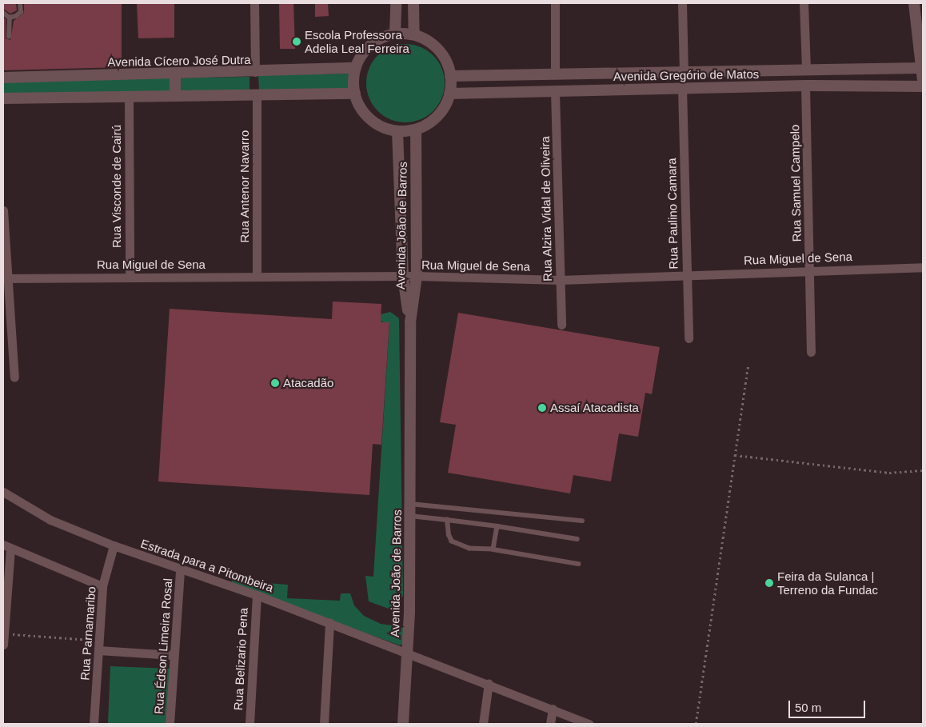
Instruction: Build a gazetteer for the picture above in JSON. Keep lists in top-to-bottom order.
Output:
{
  "streets": {
    "street": [
      "Avenida Cícero José Dutra",
      "Avenida Gregório de Matos",
      "Rua Samuel Campelo",
      "Rua Visconde de Cairú",
      "Rua Antenor Navarro",
      "Rua Alzira Vidal de Oliveira",
      "Rua Paulino Camara",
      "Avenida João de Barros",
      "Rua Miguel de Sena",
      "Estrada para a Pitombeira",
      "Rua Parnamaribo",
      "Rua Édson Limeira Rosal",
      "Rua Belizario Pena"
    ]
  },
  "crossings": [
    ["Avenida Cícero José Dutra", "Avenida Gregório de Matos"],
    ["Avenida Cícero José Dutra", "Avenida João de Barros"],
    ["Avenida Gregório de Matos", "Rua Samuel Campelo"],
    ["Avenida Gregório de Matos", "Rua Alzira Vidal de Oliveira"],
    ["Avenida Gregório de Matos", "Rua Paulino Camara"],
    ["Avenida Gregório de Matos", "Avenida João de Barros"],
    ["Rua Samuel Campelo", "Rua Miguel de Sena"],
    ["Rua Visconde de Cairú", "Rua Miguel de Sena"],
    ["Rua Antenor Navarro", "Rua Miguel de Sena"],
    ["Rua Alzira Vidal de Oliveira", "Rua Miguel de Sena"],
    ["Rua Paulino Camara", "Rua Miguel de Sena"],
    ["Avenida João de Barros", "Rua Miguel de Sena"],
    ["Avenida João de Barros", "Estrada para a Pitombeira"],
    ["Estrada para a Pitombeira", "Rua Parnamaribo"],
    ["Estrada para a Pitombeira", "Rua Édson Limeira Rosal"],
    ["Estrada para a Pitombeira", "Rua Belizario Pena"]
  ],
  "places": [
    "Escola Professora Adelia Leal Ferreira",
    "Atacadão",
    "Assaí Atacadista",
    "Feira da Sulanca | Terreno da Fundac"
  ],
  "scale_bar": "50 m"
}
